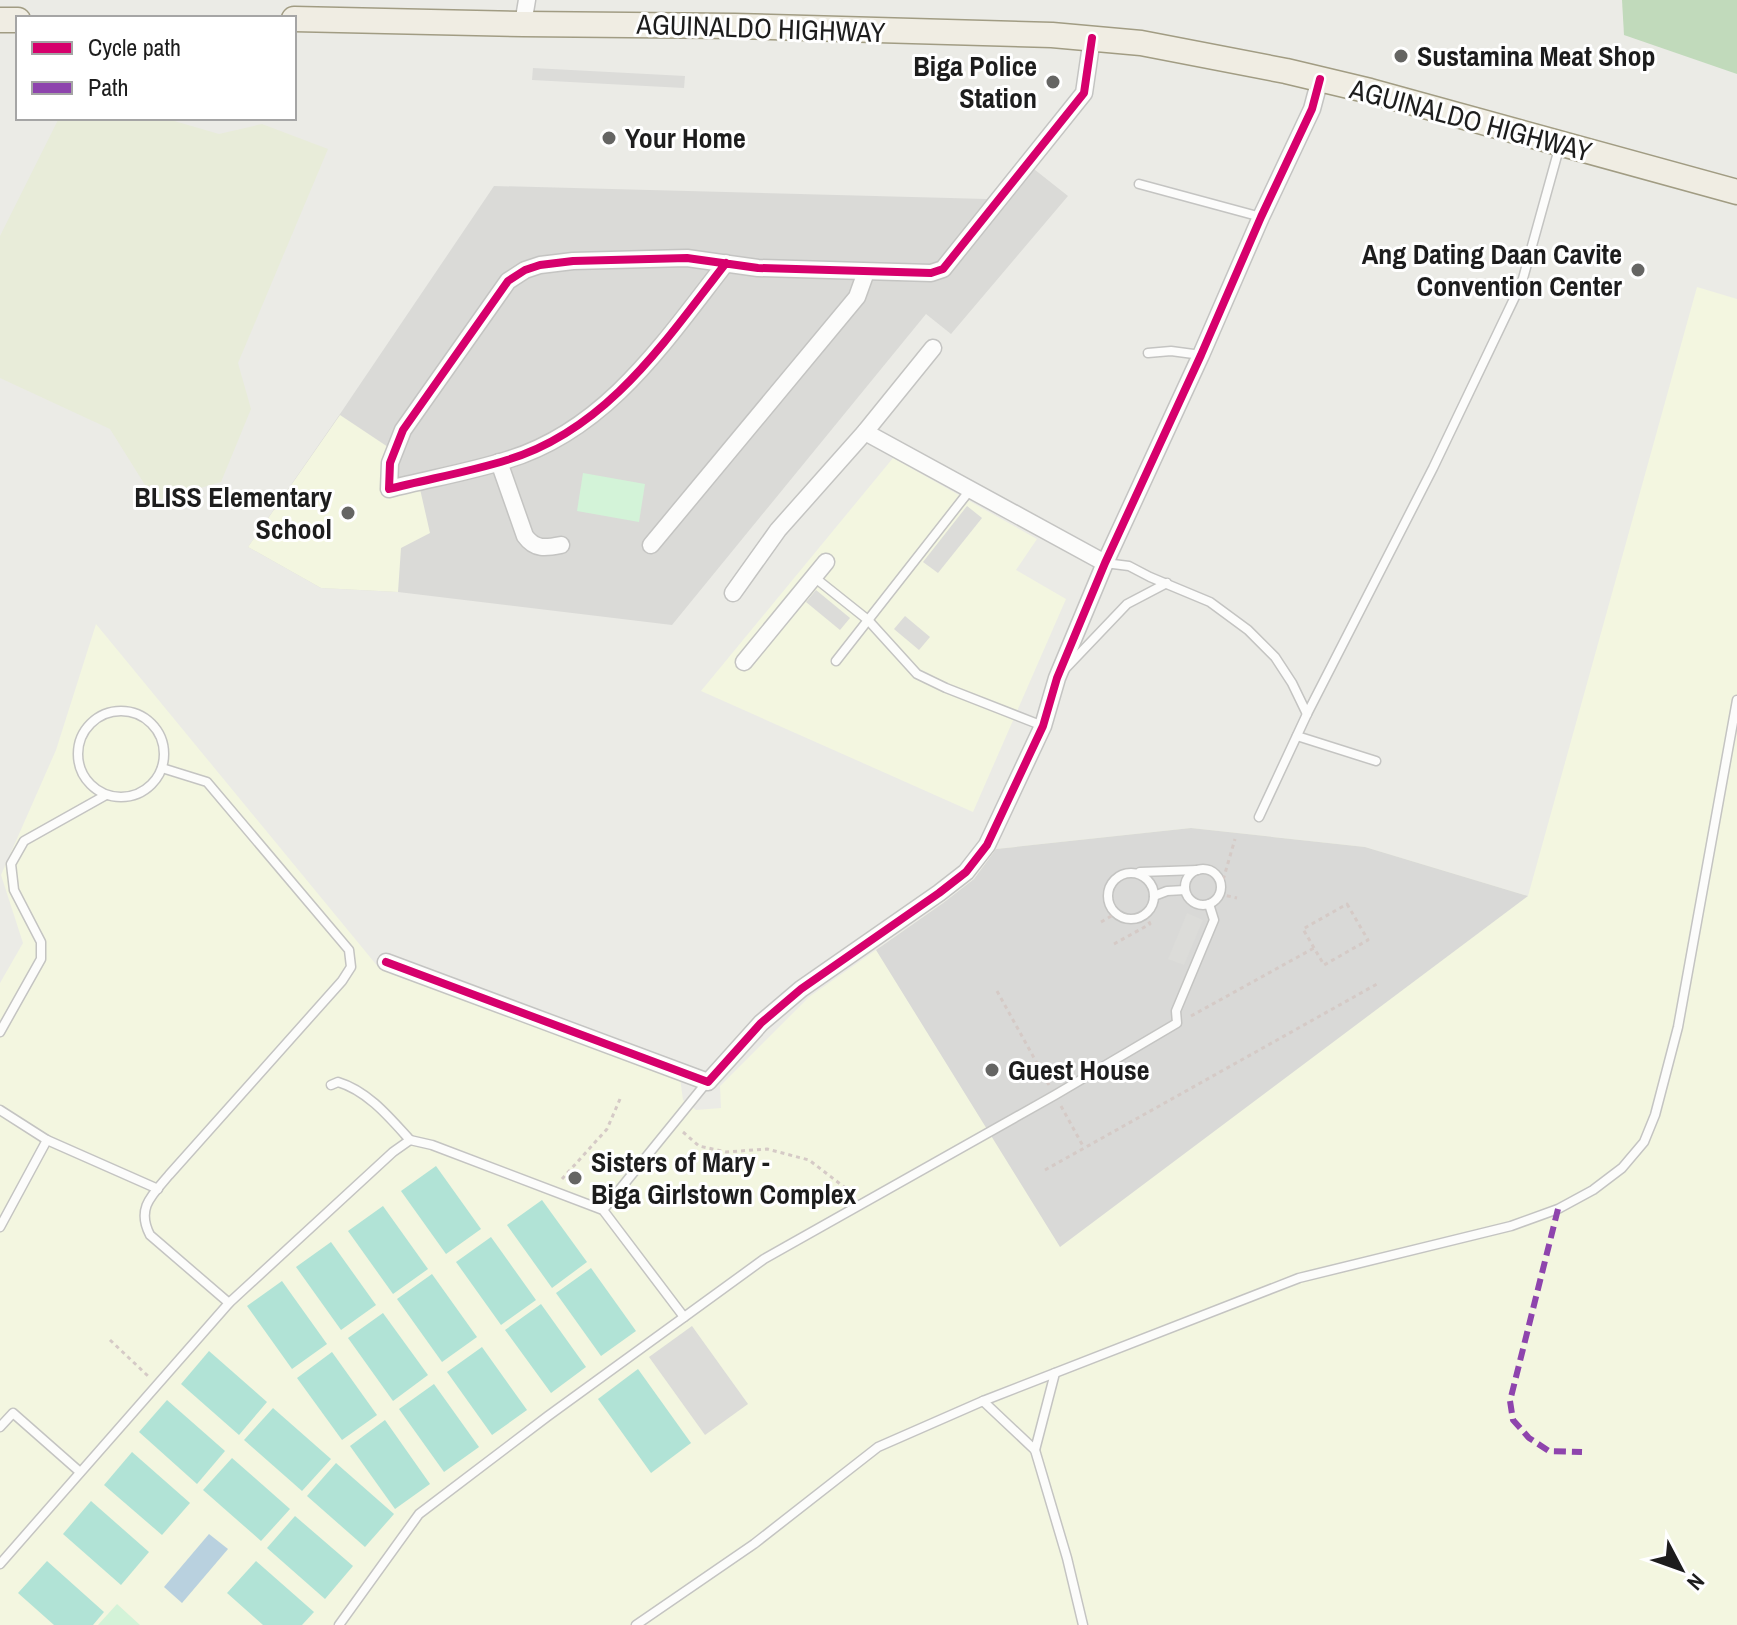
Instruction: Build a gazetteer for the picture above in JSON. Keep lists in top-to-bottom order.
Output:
{
  "streets": {
    "main road": ["AGUINALDO HIGHWAY"]
  },
  "places": [
    "Sustamina Meat Shop",
    "Biga Police Station",
    "Your Home",
    "Ang Dating Daan Cavite Convention Center",
    "BLISS Elementary School",
    "Guest House",
    "Sisters of Mary - Biga Girlstown Complex"
  ],
  "legend": ["Cycle path", "Path"],
  "north": "bottom right"
}
